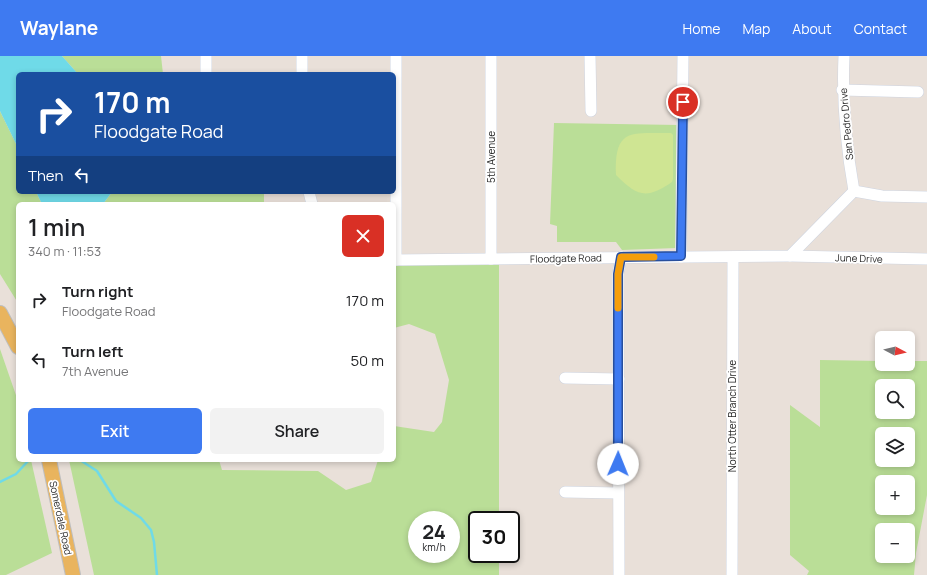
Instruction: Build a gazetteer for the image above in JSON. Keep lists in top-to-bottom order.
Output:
{
  "streets": {
    "main road": ["Somerdale Road"],
    "street": [
      "San Pedro Drive",
      "5th Avenue",
      "Floodgate Road",
      "June Drive",
      "North Otter Branch Drive"
    ]
  },
  "crossings": [
    ["5th Avenue", "Floodgate Road"],
    ["Floodgate Road", "June Drive"],
    ["Floodgate Road", "North Otter Branch Drive"]
  ],
  "north": "right",
  "page": {
    "header": "Waylane",
    "nav": [
      "Home",
      "Map",
      "About",
      "Contact"
    ],
    "turn": ["170 m", "Floodgate Road"],
    "then": "Then",
    "heading": ["1 min", "340 m · 11:53"],
    "list": [
      {
        "name": "Turn right",
        "note": "Floodgate Road",
        "value": "170 m"
      },
      {
        "name": "Turn left",
        "note": "7th Avenue",
        "value": "50 m"
      }
    ],
    "map_buttons": ["+", "−"],
    "buttons": ["Exit", "Share"],
    "speed": "24 km/h",
    "limit": "30"
  }
}
